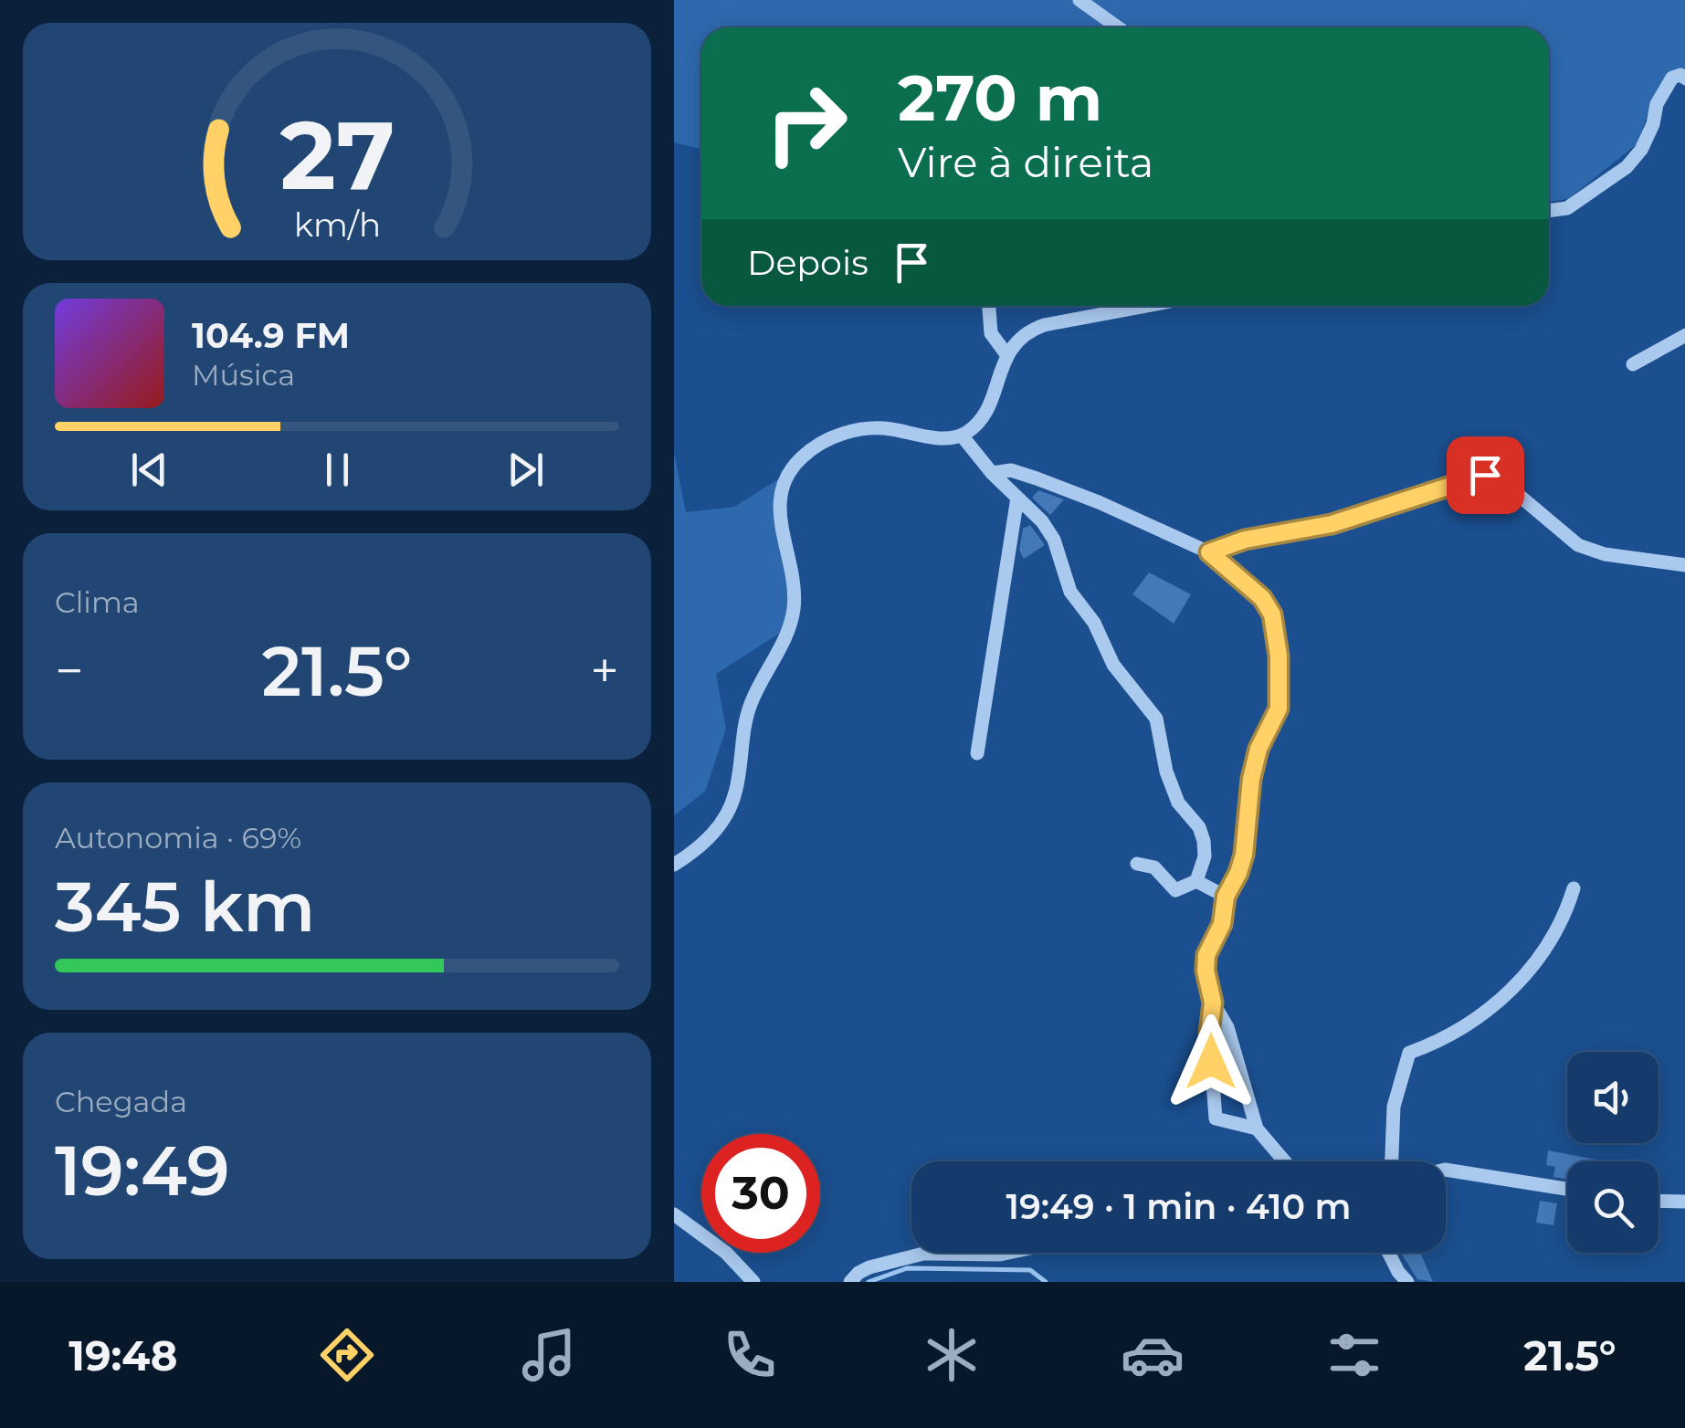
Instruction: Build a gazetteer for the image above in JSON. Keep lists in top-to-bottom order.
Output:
{
  "page": {
    "turn": ["270 m", "Vire à direita"],
    "then": "Depois",
    "song": ["104.9 FM", "Música"],
    "tile": [
      "Clima",
      ["Autonomia · 69%", "345 km"],
      ["Chegada", "19:49"]
    ],
    "heat": ["−", "21.5°", "+"],
    "limit": "30",
    "trip": "19:49 · 1 min · 410 m",
    "tabs": ["19:48", "21.5°"],
    "gauge": ["27", "km/h"]
  }
}
